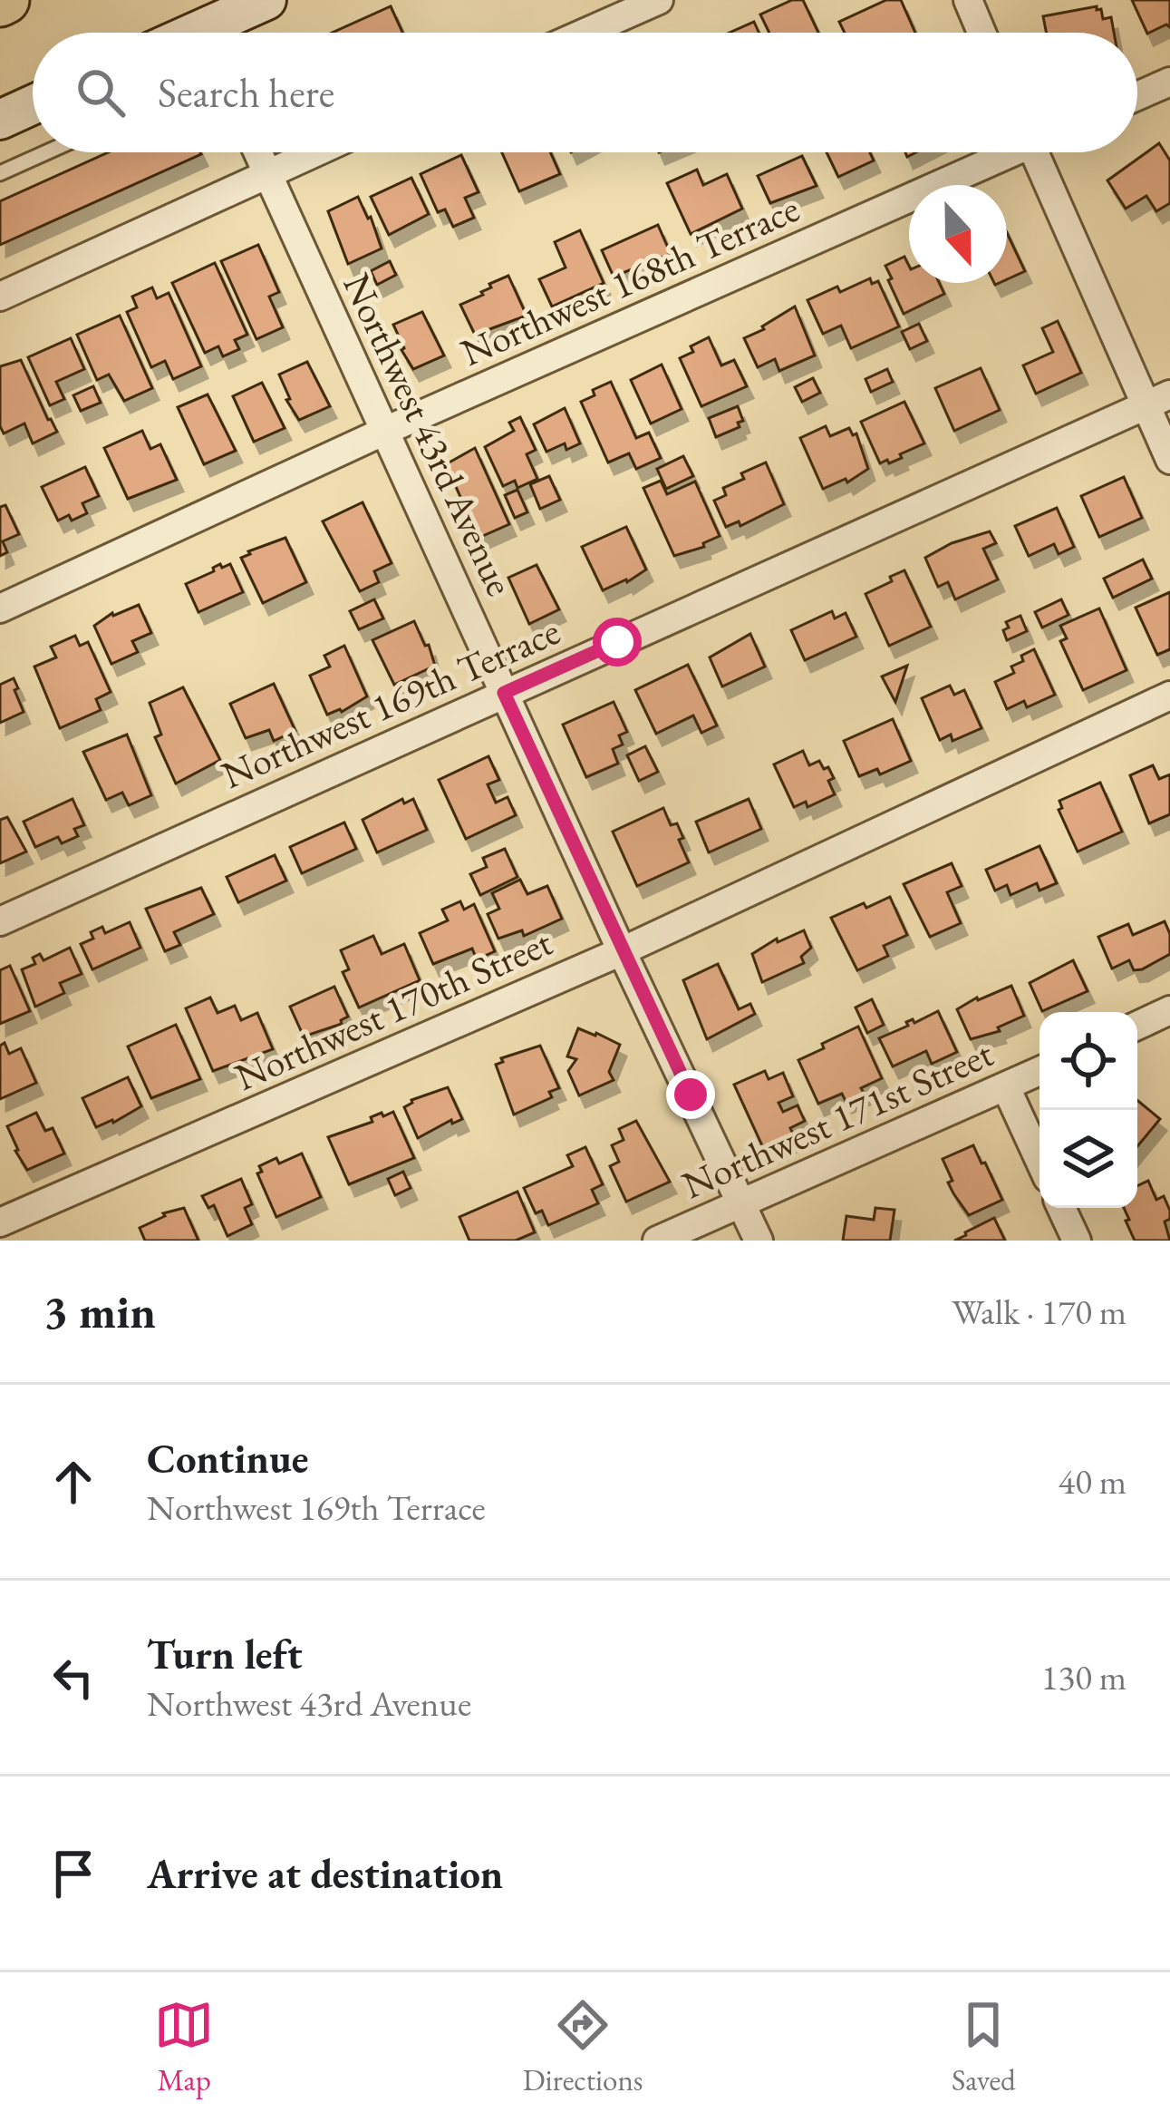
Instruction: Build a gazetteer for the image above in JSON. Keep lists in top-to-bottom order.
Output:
{
  "streets": {
    "street": [
      "Northwest 168th Terrace",
      "Northwest 43rd Avenue",
      "Northwest 169th Terrace",
      "Northwest 170th Street",
      "Northwest 171st Street"
    ]
  },
  "crossings": [
    ["Northwest 168th Terrace", "Northwest 43rd Avenue"],
    ["Northwest 43rd Avenue", "Northwest 169th Terrace"],
    ["Northwest 43rd Avenue", "Northwest 170th Street"],
    ["Northwest 43rd Avenue", "Northwest 171st Street"]
  ],
  "north": "bottom",
  "page": {
    "search": "Search here",
    "heading": ["3 min", "Walk · 170 m"],
    "list": [
      ["Continue", "Northwest 169th Terrace", "40 m"],
      ["Turn left", "Northwest 43rd Avenue", "130 m"],
      "Arrive at destination"
    ],
    "nav": ["Map", "Directions", "Saved"]
  }
}
